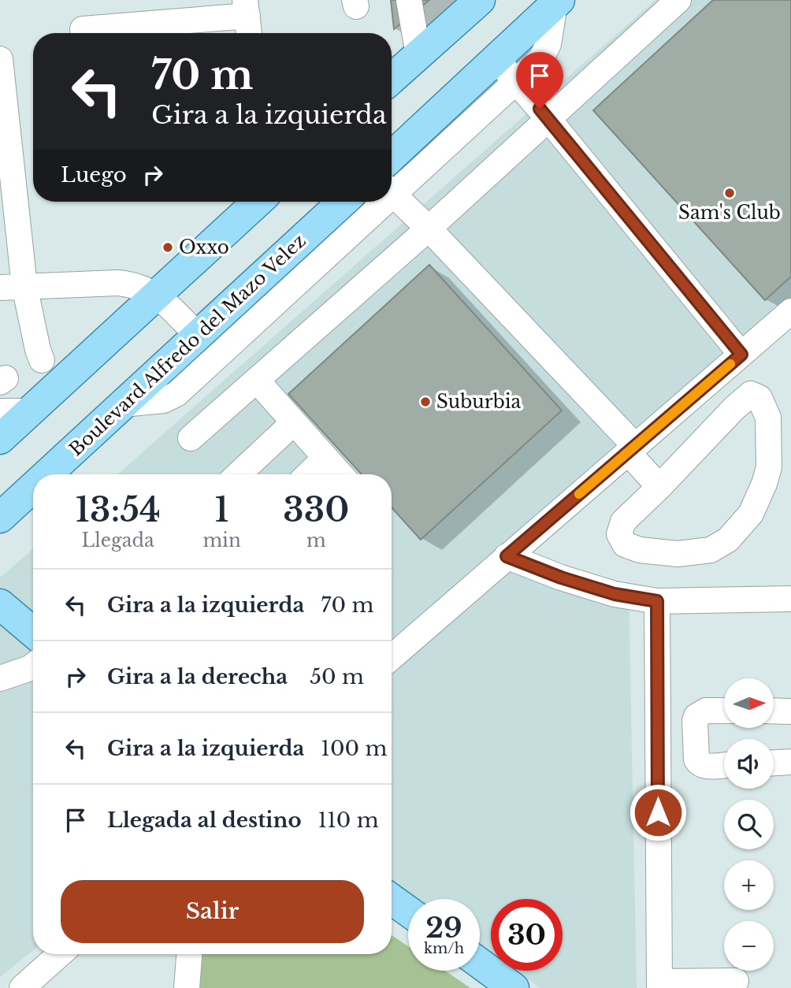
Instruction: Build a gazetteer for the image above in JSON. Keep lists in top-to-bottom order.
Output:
{
  "streets": {
    "main road": ["Boulevard Alfredo del Mazo Velez"]
  },
  "places": ["Sam's Club", "Oxxo", "Suburbia"],
  "north": "right",
  "page": {
    "turn": ["70 m", "Gira a la izquierda"],
    "then": "Luego",
    "eta": [
      "13:54",
      "Llegada",
      "1",
      "min",
      "330",
      "m"
    ],
    "list": [
      {
        "name": "Gira a la izquierda",
        "value": "70 m"
      },
      {
        "name": "Gira a la derecha",
        "value": "50 m"
      },
      {
        "name": "Gira a la izquierda",
        "value": "100 m"
      },
      {
        "name": "Llegada al destino",
        "value": "110 m"
      }
    ],
    "map_buttons": ["+", "−"],
    "buttons": "Salir",
    "speed": "29 km/h",
    "limit": "30"
  }
}
